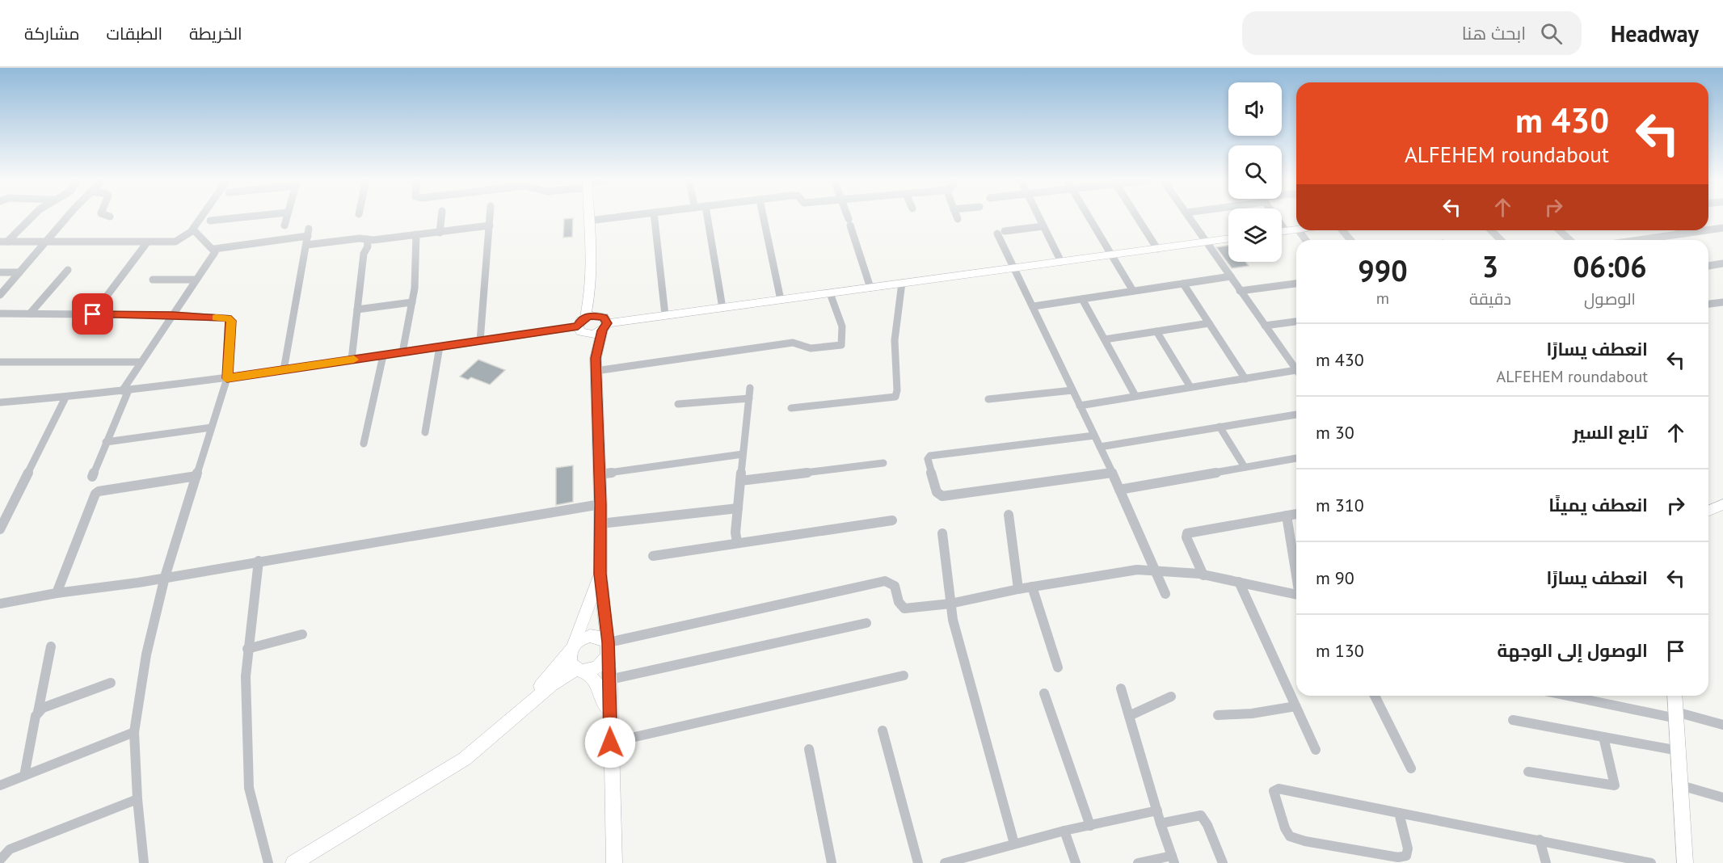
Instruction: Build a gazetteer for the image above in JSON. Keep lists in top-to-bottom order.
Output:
{
  "page": {
    "header": "Headway",
    "search": "ابحث هنا",
    "nav": ["الخريطة", "الطبقات", "مشاركة"],
    "turn": ["430 m", "ALFEHEM roundabout"],
    "eta": [
      "06:06",
      "الوصول",
      "3",
      "دقيقة",
      "990",
      "m"
    ],
    "list": [
      {
        "name": "انعطف يسارًا",
        "note": "ALFEHEM roundabout",
        "value": "430 m"
      },
      {
        "name": "تابع السير",
        "value": "30 m"
      },
      {
        "name": "انعطف يمينًا",
        "value": "310 m"
      },
      {
        "name": "انعطف يسارًا",
        "value": "90 m"
      },
      {
        "name": "الوصول إلى الوجهة",
        "value": "130 m"
      }
    ]
  }
}
